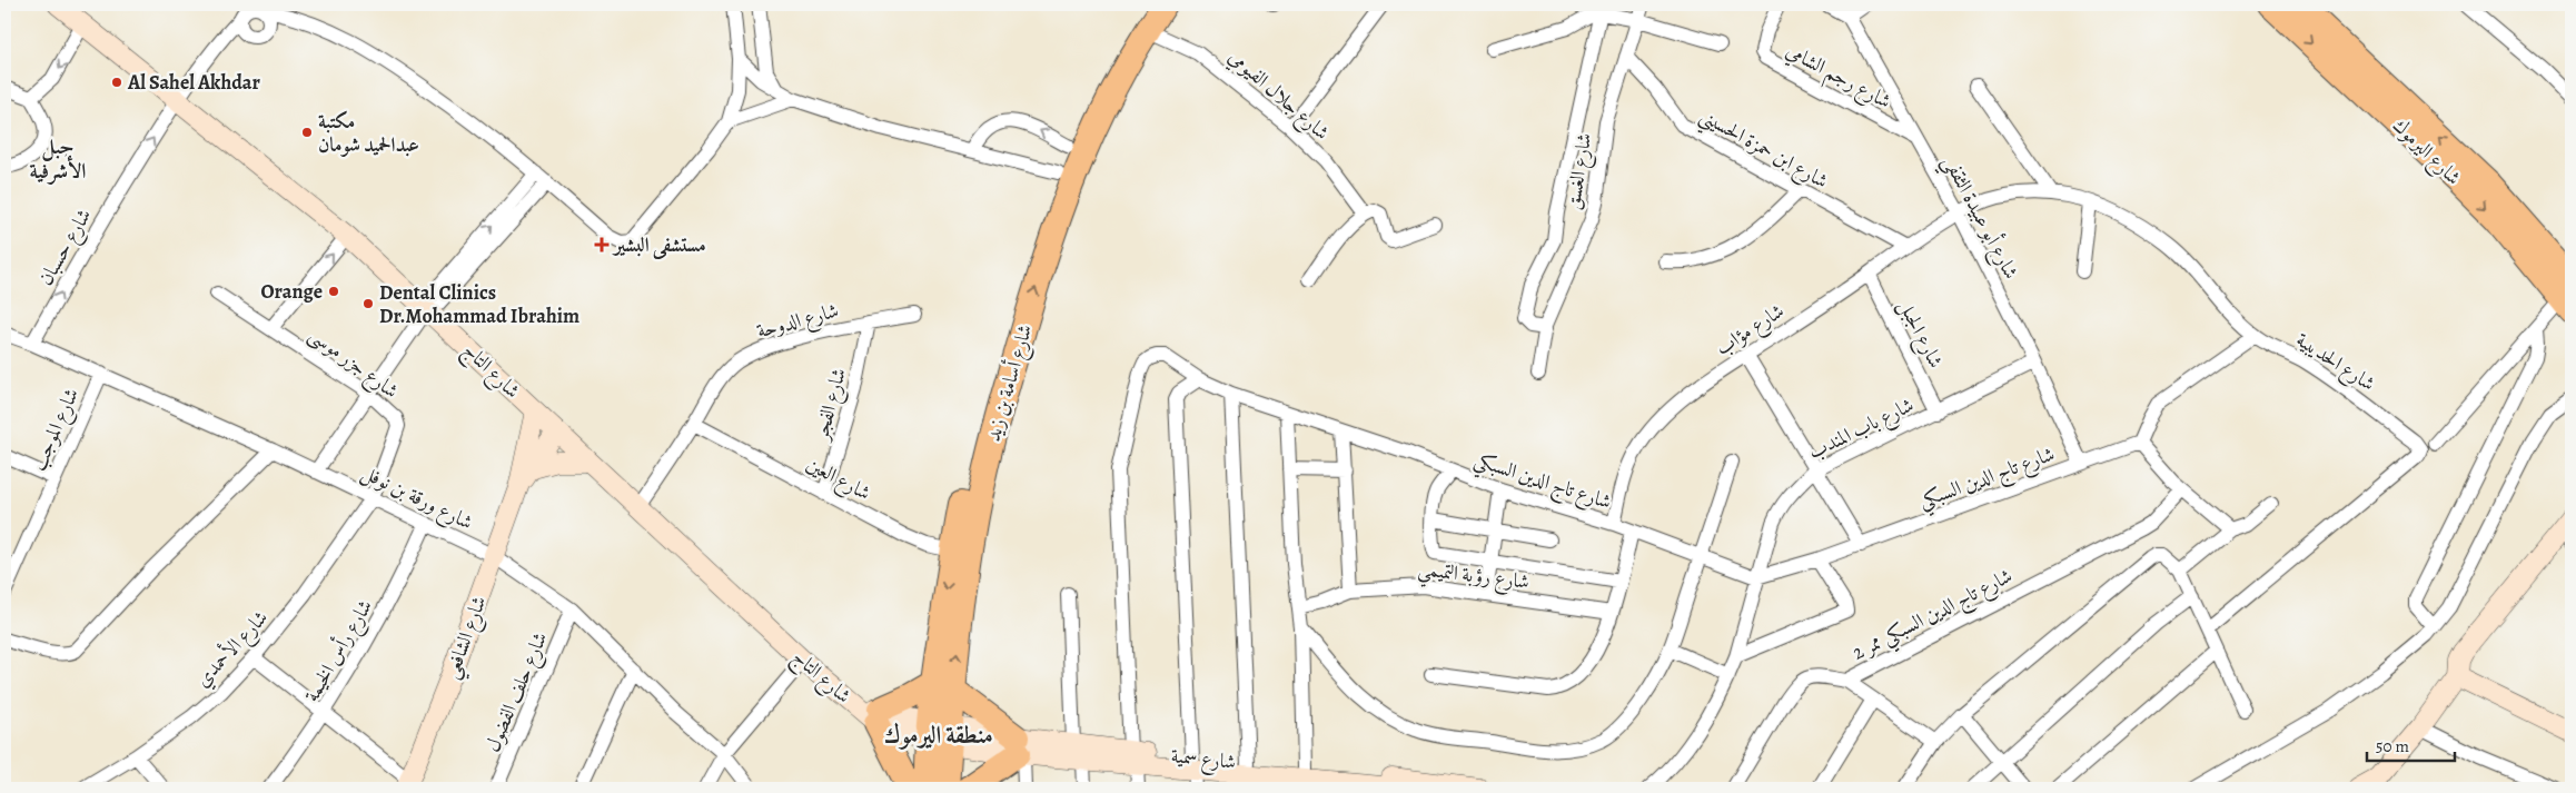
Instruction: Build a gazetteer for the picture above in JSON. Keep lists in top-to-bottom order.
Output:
{
  "streets": {
    "highway": ["شارع اليرموك", "شارع أسامة بن زيد"],
    "street": [
      "شارع رجم الشامي",
      "شارع جلال الفيومي",
      "شارع ابن حمزة الحسيني",
      "شارع الغسق",
      "شارع أبو عبيدة الثقفي",
      "شارع حسبان",
      "شارع الدوحة",
      "شارع مؤاب",
      "شارع الجبل",
      "شارع الحديبية",
      "شارع جزر موسى",
      "شارع التاج",
      "شارع الفجر",
      "شارع باب المندب",
      "شارع الموجب",
      "شارع تاج الدين السبكي",
      "شارع العين",
      "شارع ورقة بن نوفل",
      "شارع رؤبة التميمي",
      "شارع تاج الدين السبكي ممر 2",
      "شارع الشافعي",
      "شارع الأحمدي",
      "شارع رأس الخيمة",
      "شارع حلف الفضول",
      "شارع سمية"
    ]
  },
  "crossings": [
    ["شارع رجم الشامي", "شارع أبو عبيدة الثقفي"],
    ["شارع جلال الفيومي", "شارع أسامة بن زيد"],
    ["شارع ابن حمزة الحسيني", "شارع الغسق"],
    ["شارع ابن حمزة الحسيني", "شارع مؤاب"],
    ["شارع أبو عبيدة الثقفي", "شارع مؤاب"],
    ["شارع أبو عبيدة الثقفي", "شارع الحديبية"],
    ["شارع أبو عبيدة الثقفي", "شارع باب المندب"],
    ["شارع أبو عبيدة الثقفي", "شارع تاج الدين السبكي"],
    ["شارع حسبان", "شارع التاج"],
    ["شارع حسبان", "شارع ورقة بن نوفل"],
    ["شارع الدوحة", "شارع التاج"],
    ["شارع الدوحة", "شارع الفجر"],
    ["شارع الدوحة", "شارع العين"],
    ["شارع مؤاب", "شارع الجبل"],
    ["شارع مؤاب", "شارع الحديبية"],
    ["شارع مؤاب", "شارع تاج الدين السبكي"],
    ["شارع الجبل", "شارع باب المندب"],
    ["شارع جزر موسى", "شارع ورقة بن نوفل"],
    ["شارع جزر موسى", "شارع الأحمدي"],
    ["شارع التاج", "شارع أسامة بن زيد"],
    ["شارع التاج", "شارع الشافعي"],
    ["شارع التاج", "شارع سمية"],
    ["شارع أسامة بن زيد", "شارع العين"],
    ["شارع أسامة بن زيد", "شارع سمية"],
    ["شارع الفجر", "شارع العين"],
    ["شارع باب المندب", "شارع تاج الدين السبكي"],
    ["شارع الموجب", "شارع ورقة بن نوفل"],
    ["شارع تاج الدين السبكي", "شارع سمية"],
    ["شارع ورقة بن نوفل", "شارع الشافعي"],
    ["شارع ورقة بن نوفل", "شارع الأحمدي"],
    ["شارع ورقة بن نوفل", "شارع رأس الخيمة"],
    ["شارع ورقة بن نوفل", "شارع حلف الفضول"]
  ],
  "one_way": ["شارع حسبان"],
  "districts": ["جبل الأشرفية", "منطقة اليرموك"],
  "places": {
    "other": [
      "Al Sahel Akhdar",
      "مكتبة عبدالحميد شومان",
      "Orange",
      "Dental Clinics Dr.Mohammad Ibrahim"
    ],
    "health": ["مستشفى البشير"]
  },
  "scale_bar": "50 m"
}
